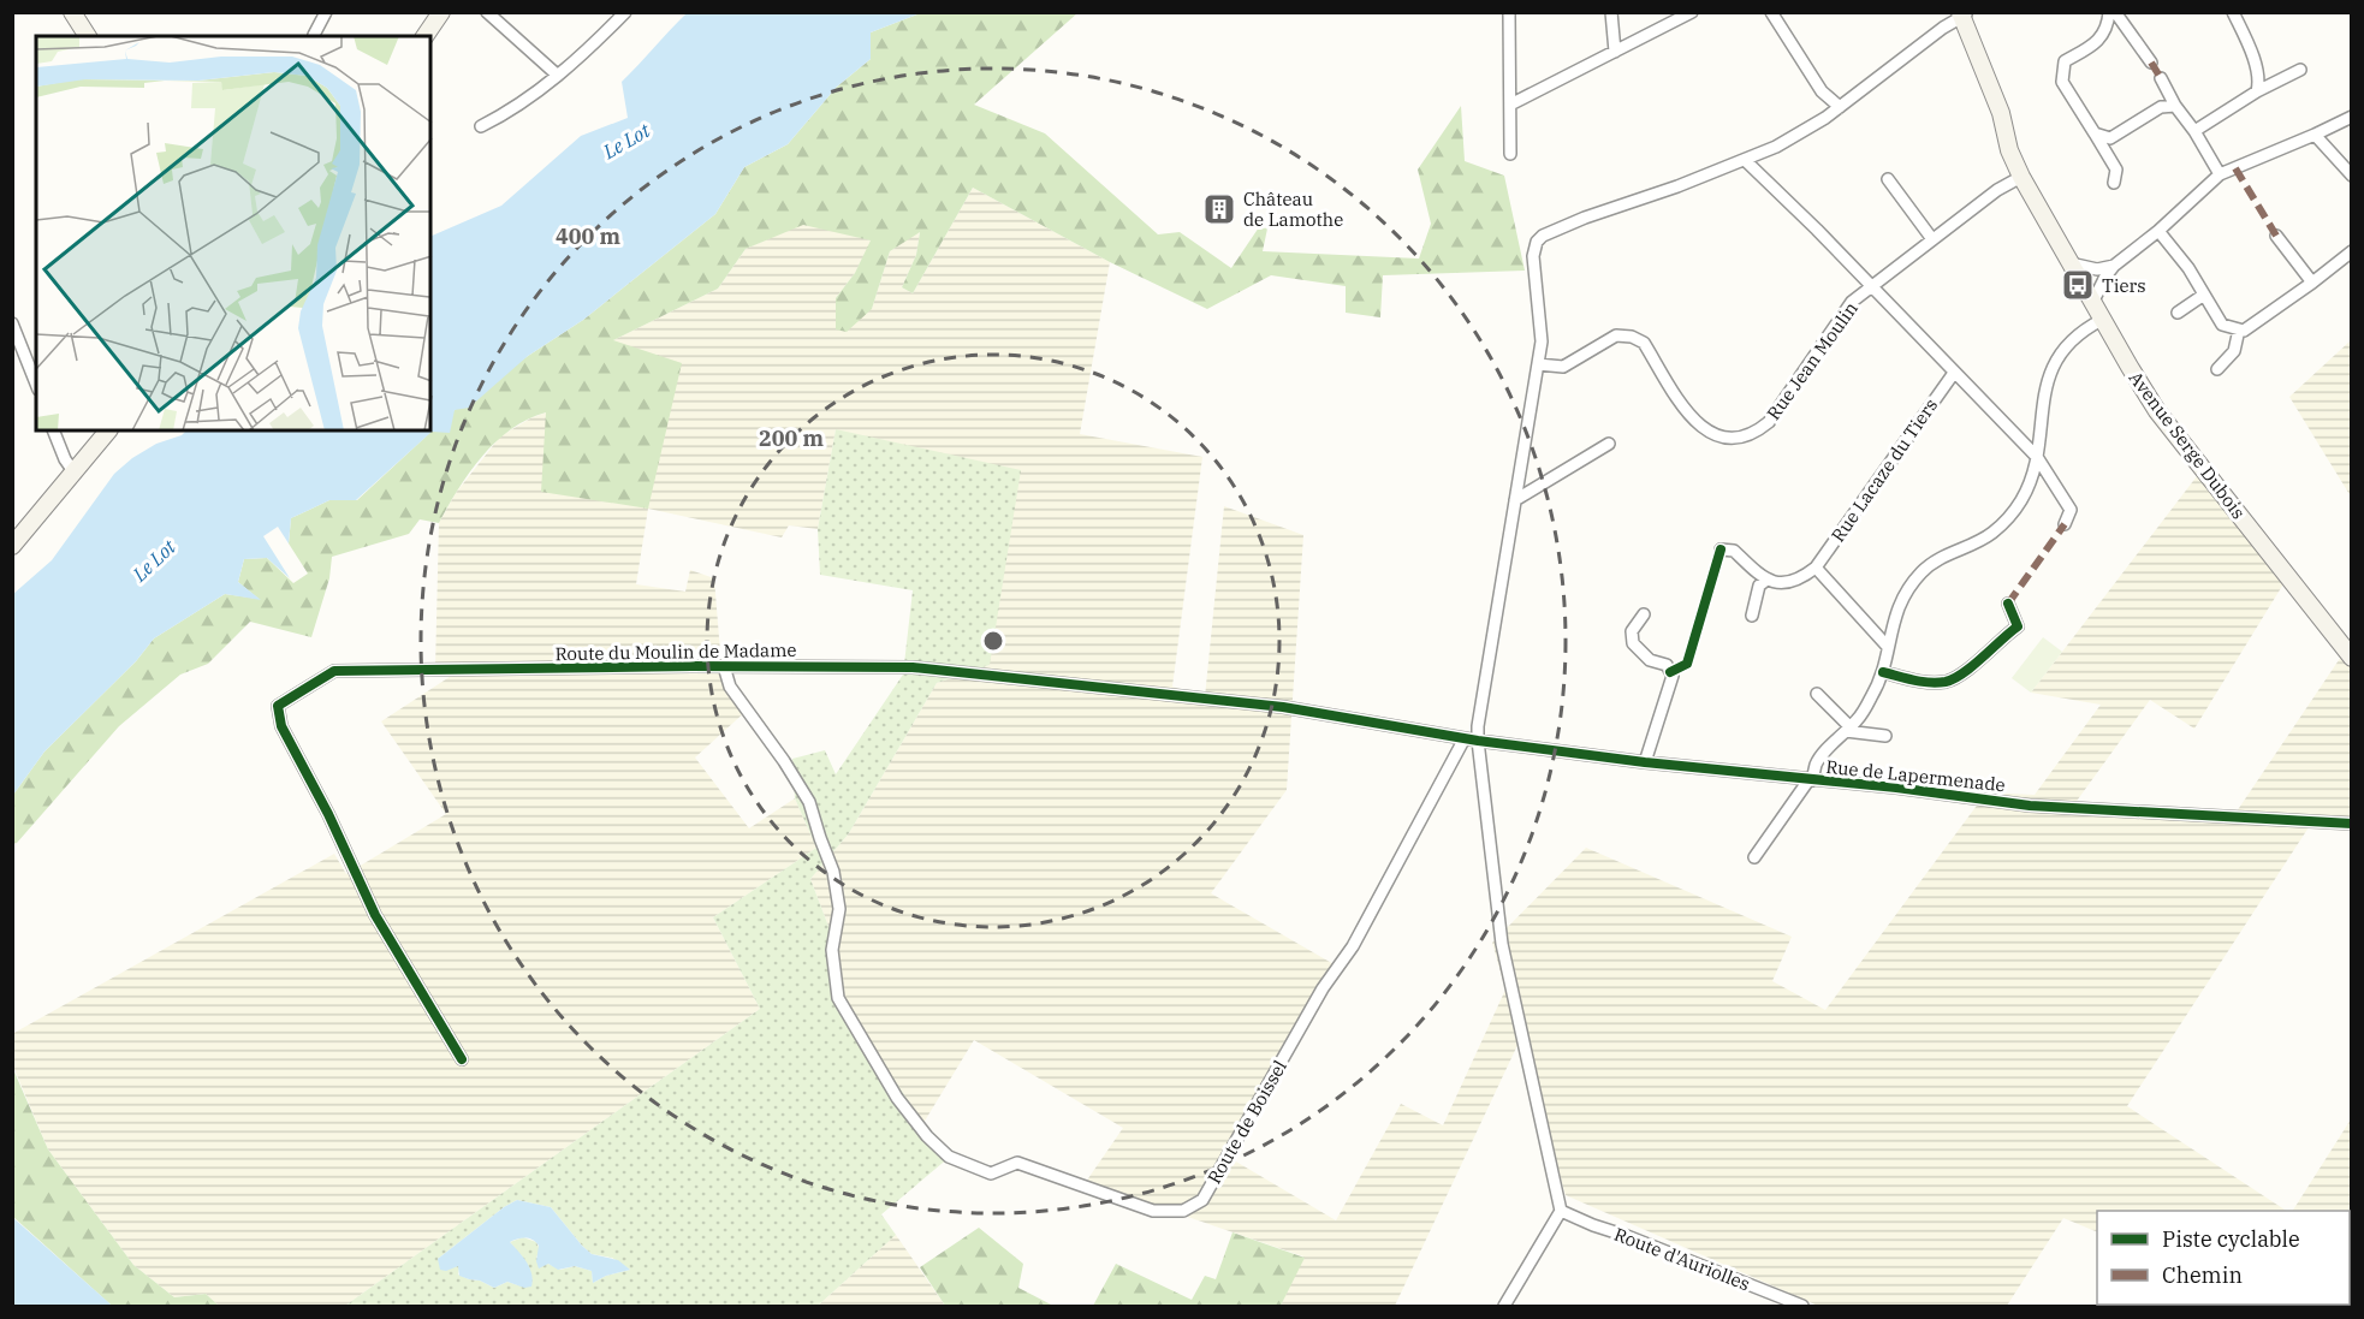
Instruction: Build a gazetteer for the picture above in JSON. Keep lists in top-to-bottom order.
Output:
{
  "streets": {
    "street": [
      "Rue Jean Moulin",
      "Avenue Serge Dubois",
      "Rue Lacaze du Tiers",
      "Route du Moulin de Madame",
      "Rue de Lapermenade",
      "Route de Boissel",
      "Route d'Auriolles"
    ]
  },
  "crossings": [
    ["Rue Jean Moulin", "Avenue Serge Dubois"],
    ["Route du Moulin de Madame", "Rue de Lapermenade"],
    ["Route du Moulin de Madame", "Route de Boissel"]
  ],
  "water": ["Le Lot"],
  "places": {
    "building": ["Château de Lamothe"],
    "bus stop": ["Tiers"]
  },
  "legend": ["Piste cyclable", "Chemin"],
  "rings": ["400 m", "200 m"]
}
